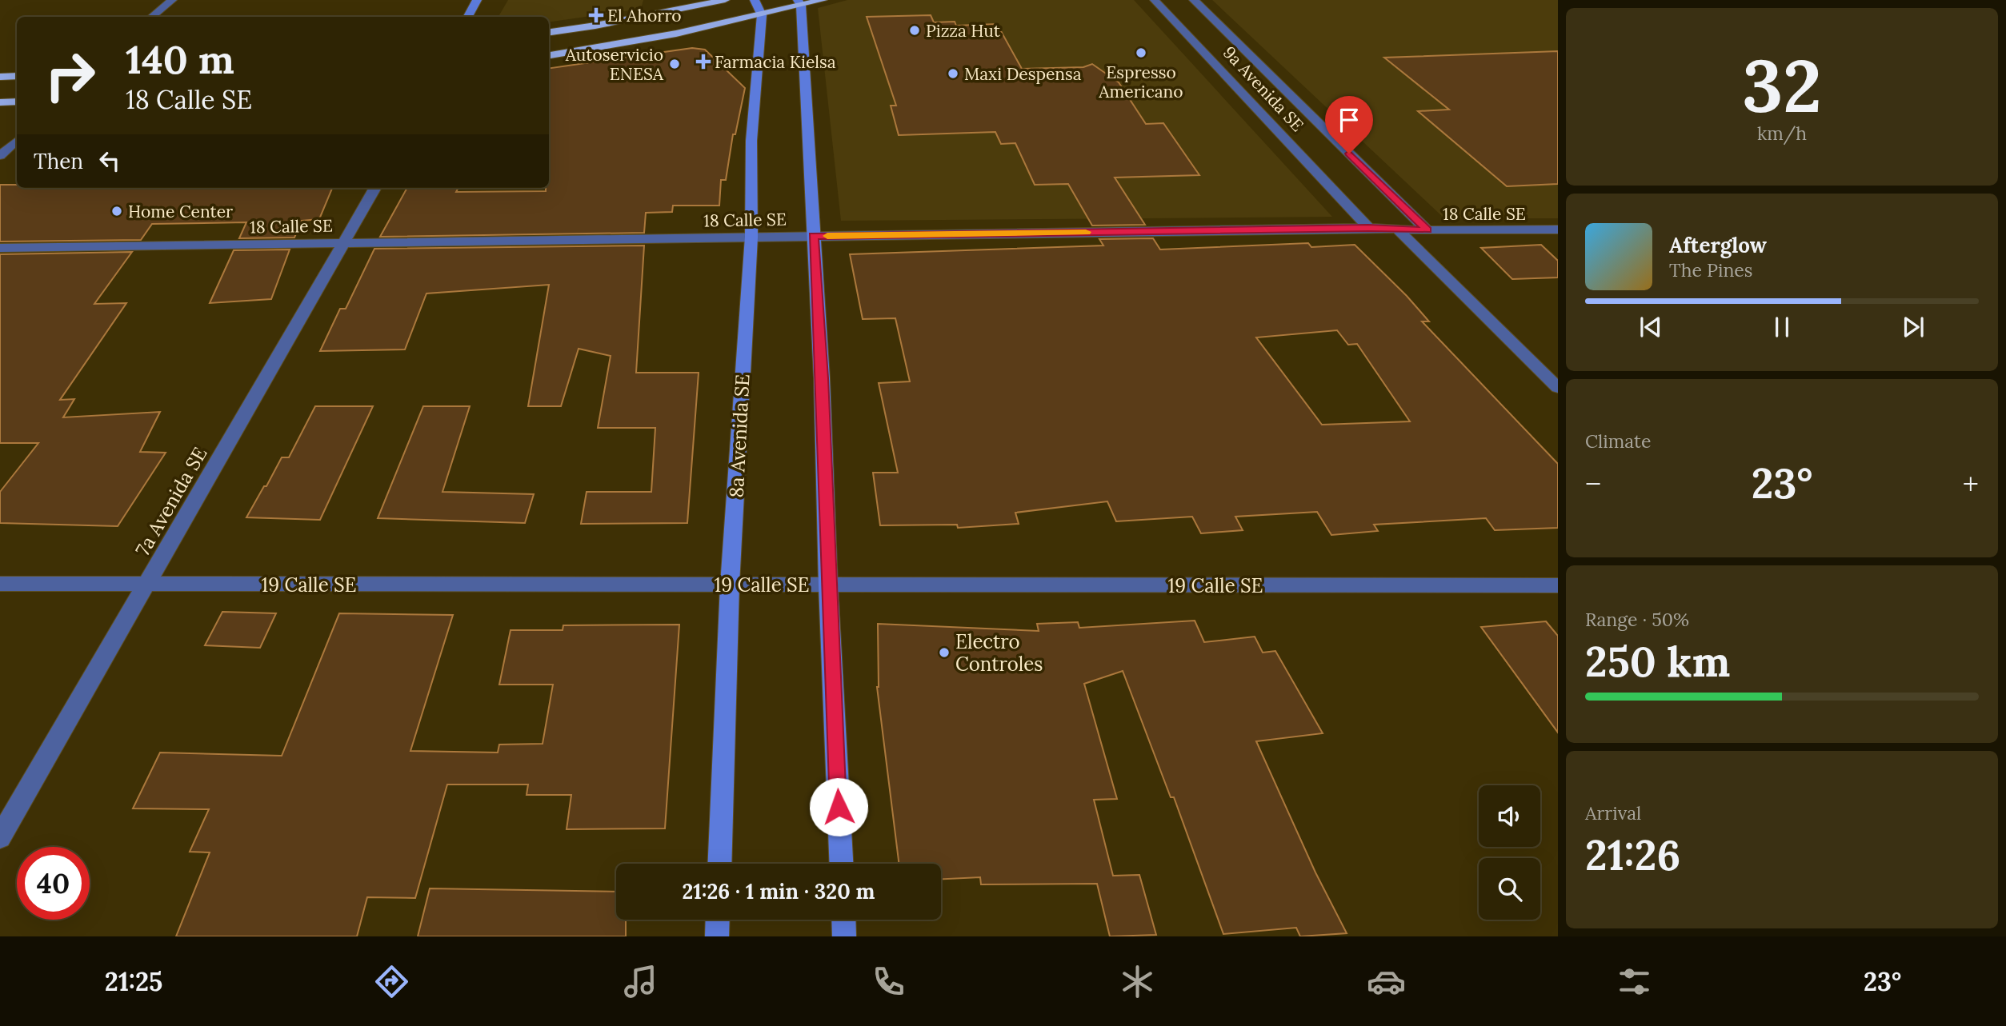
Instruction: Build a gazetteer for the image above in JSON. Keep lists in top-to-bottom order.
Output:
{
  "streets": {
    "street": [
      "9a Avenida SE",
      "18 Calle SE",
      "8a Avenida SE",
      "7a Avenida SE",
      "19 Calle SE"
    ]
  },
  "crossings": [
    ["9a Avenida SE", "18 Calle SE"],
    ["18 Calle SE", "8a Avenida SE"],
    ["18 Calle SE", "7a Avenida SE"],
    ["8a Avenida SE", "19 Calle SE"],
    ["7a Avenida SE", "19 Calle SE"]
  ],
  "places": {
    "health": ["El Ahorro", "Farmacia Kielsa"],
    "other": [
      "Pizza Hut",
      "Espresso Americano",
      "Autoservicio ENESA",
      "Maxi Despensa",
      "Home Center",
      "Electro Controles"
    ]
  },
  "page": {
    "tile": [
      ["32", "km/h"],
      "Climate",
      ["Range · 50%", "250 km"],
      ["Arrival", "21:26"]
    ],
    "turn": ["140 m", "18 Calle SE"],
    "then": "Then",
    "song": ["Afterglow", "The Pines"],
    "heat": ["−", "23°", "+"],
    "limit": "40",
    "trip": "21:26 · 1 min · 320 m",
    "tabs": ["21:25", "23°"]
  }
}
